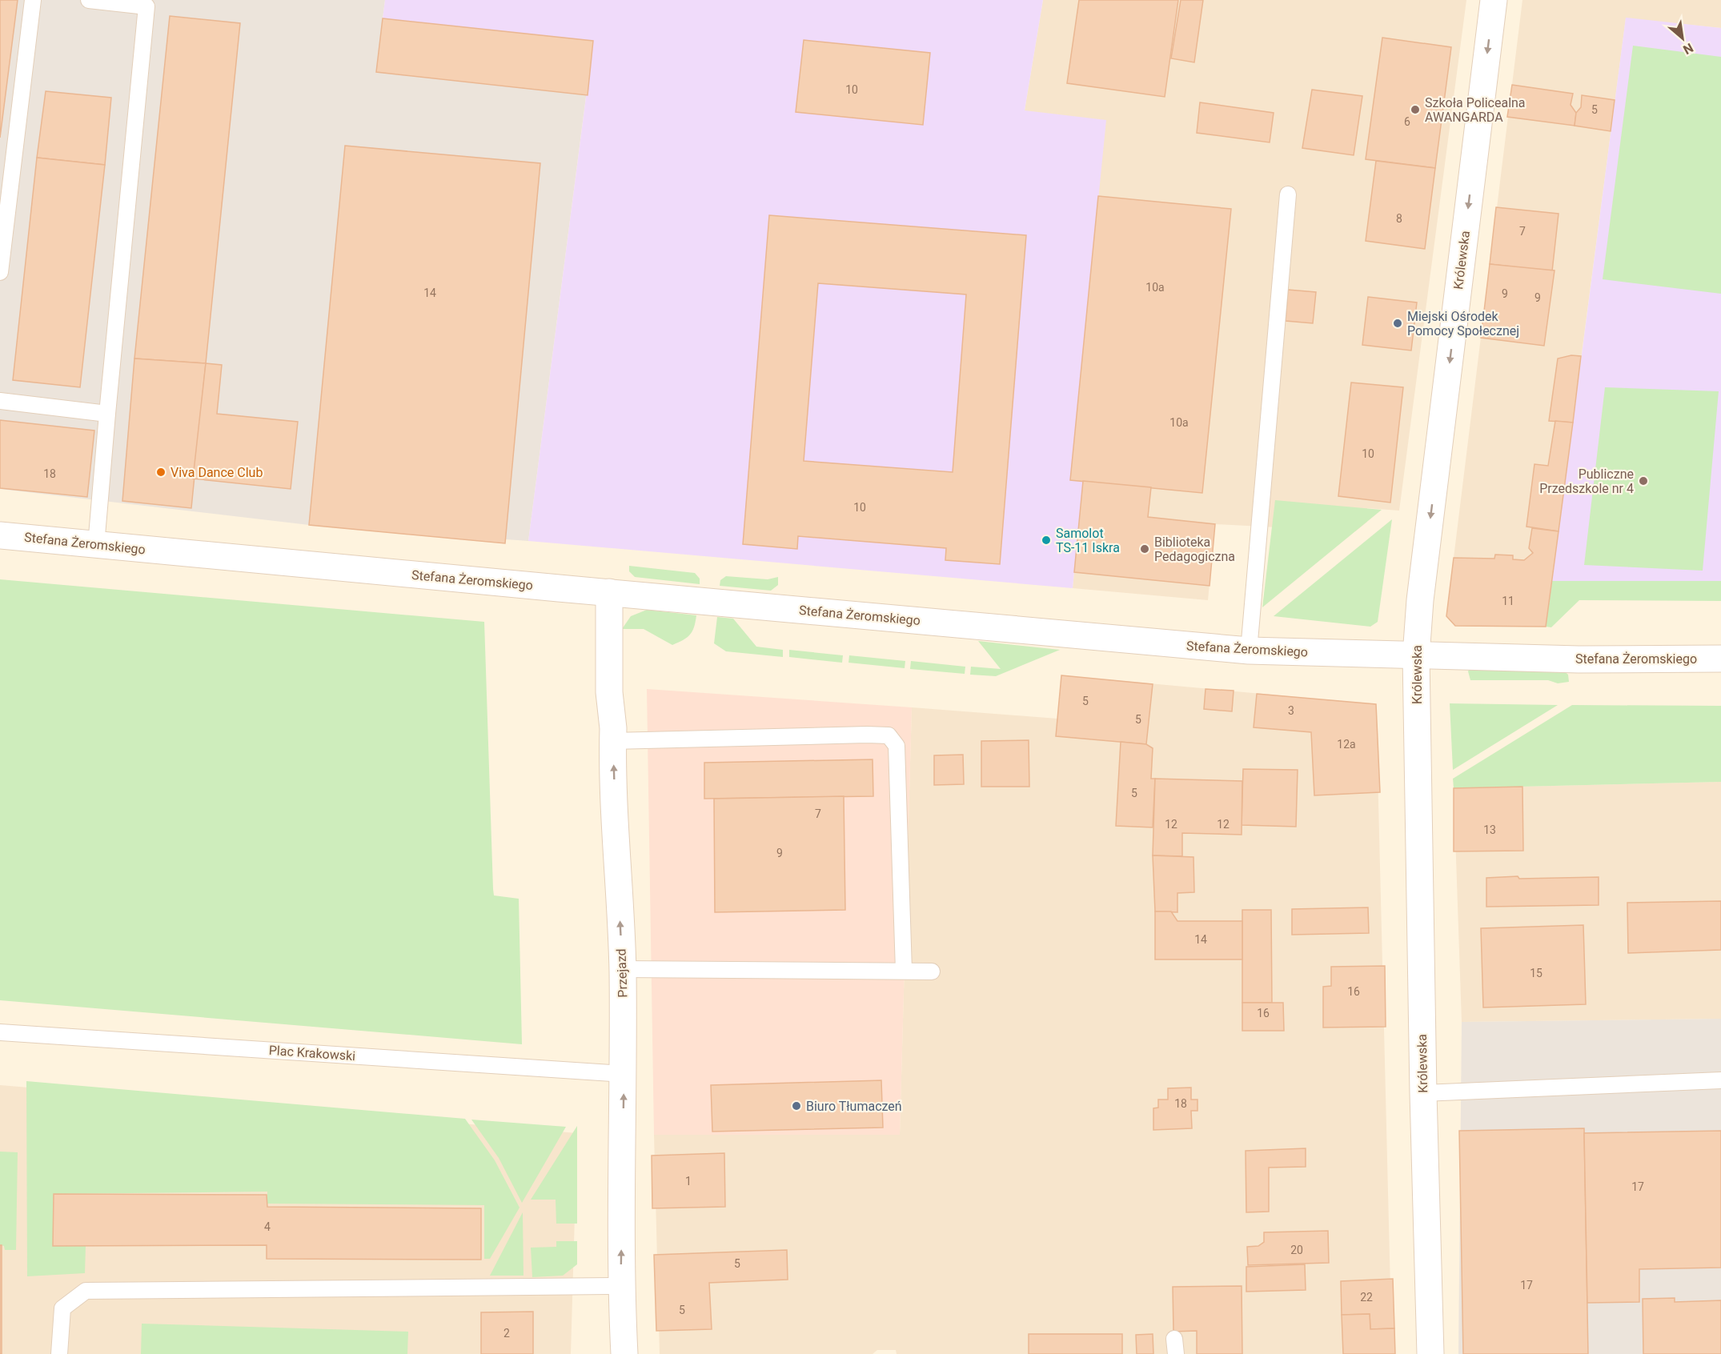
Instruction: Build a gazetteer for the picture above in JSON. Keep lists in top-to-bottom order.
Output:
{
  "streets": {
    "street": ["Królewska", "Stefana Żeromskiego", "Przejazd"],
    "lane": ["Plac Krakowski"]
  },
  "crossings": [
    ["Królewska", "Stefana Żeromskiego"],
    ["Stefana Żeromskiego", "Przejazd"],
    ["Przejazd", "Plac Krakowski"]
  ],
  "one_way": ["Królewska", "Przejazd"],
  "places": [
    "Szkoła Policealna AWANGARDA",
    "Miejski Ośrodek Pomocy Społecznej",
    "Viva Dance Club",
    "Publiczne Przedszkole nr 4",
    "Samolot TS-11 Iskra",
    "Biblioteka Pedagogiczna",
    "Biuro Tłumaczeń"
  ],
  "house_numbers": [
    "10",
    "5",
    "6",
    "8",
    "7",
    "10a",
    "14",
    "9",
    "9",
    "10a",
    "10",
    "18",
    "10",
    "11",
    "5",
    "3",
    "5",
    "12a",
    "5",
    "7",
    "12",
    "12",
    "13",
    "9",
    "14",
    "15",
    "16",
    "16",
    "18",
    "1",
    "17",
    "4",
    "20",
    "5",
    "17",
    "22",
    "5",
    "2"
  ],
  "north": "bottom right"
}
